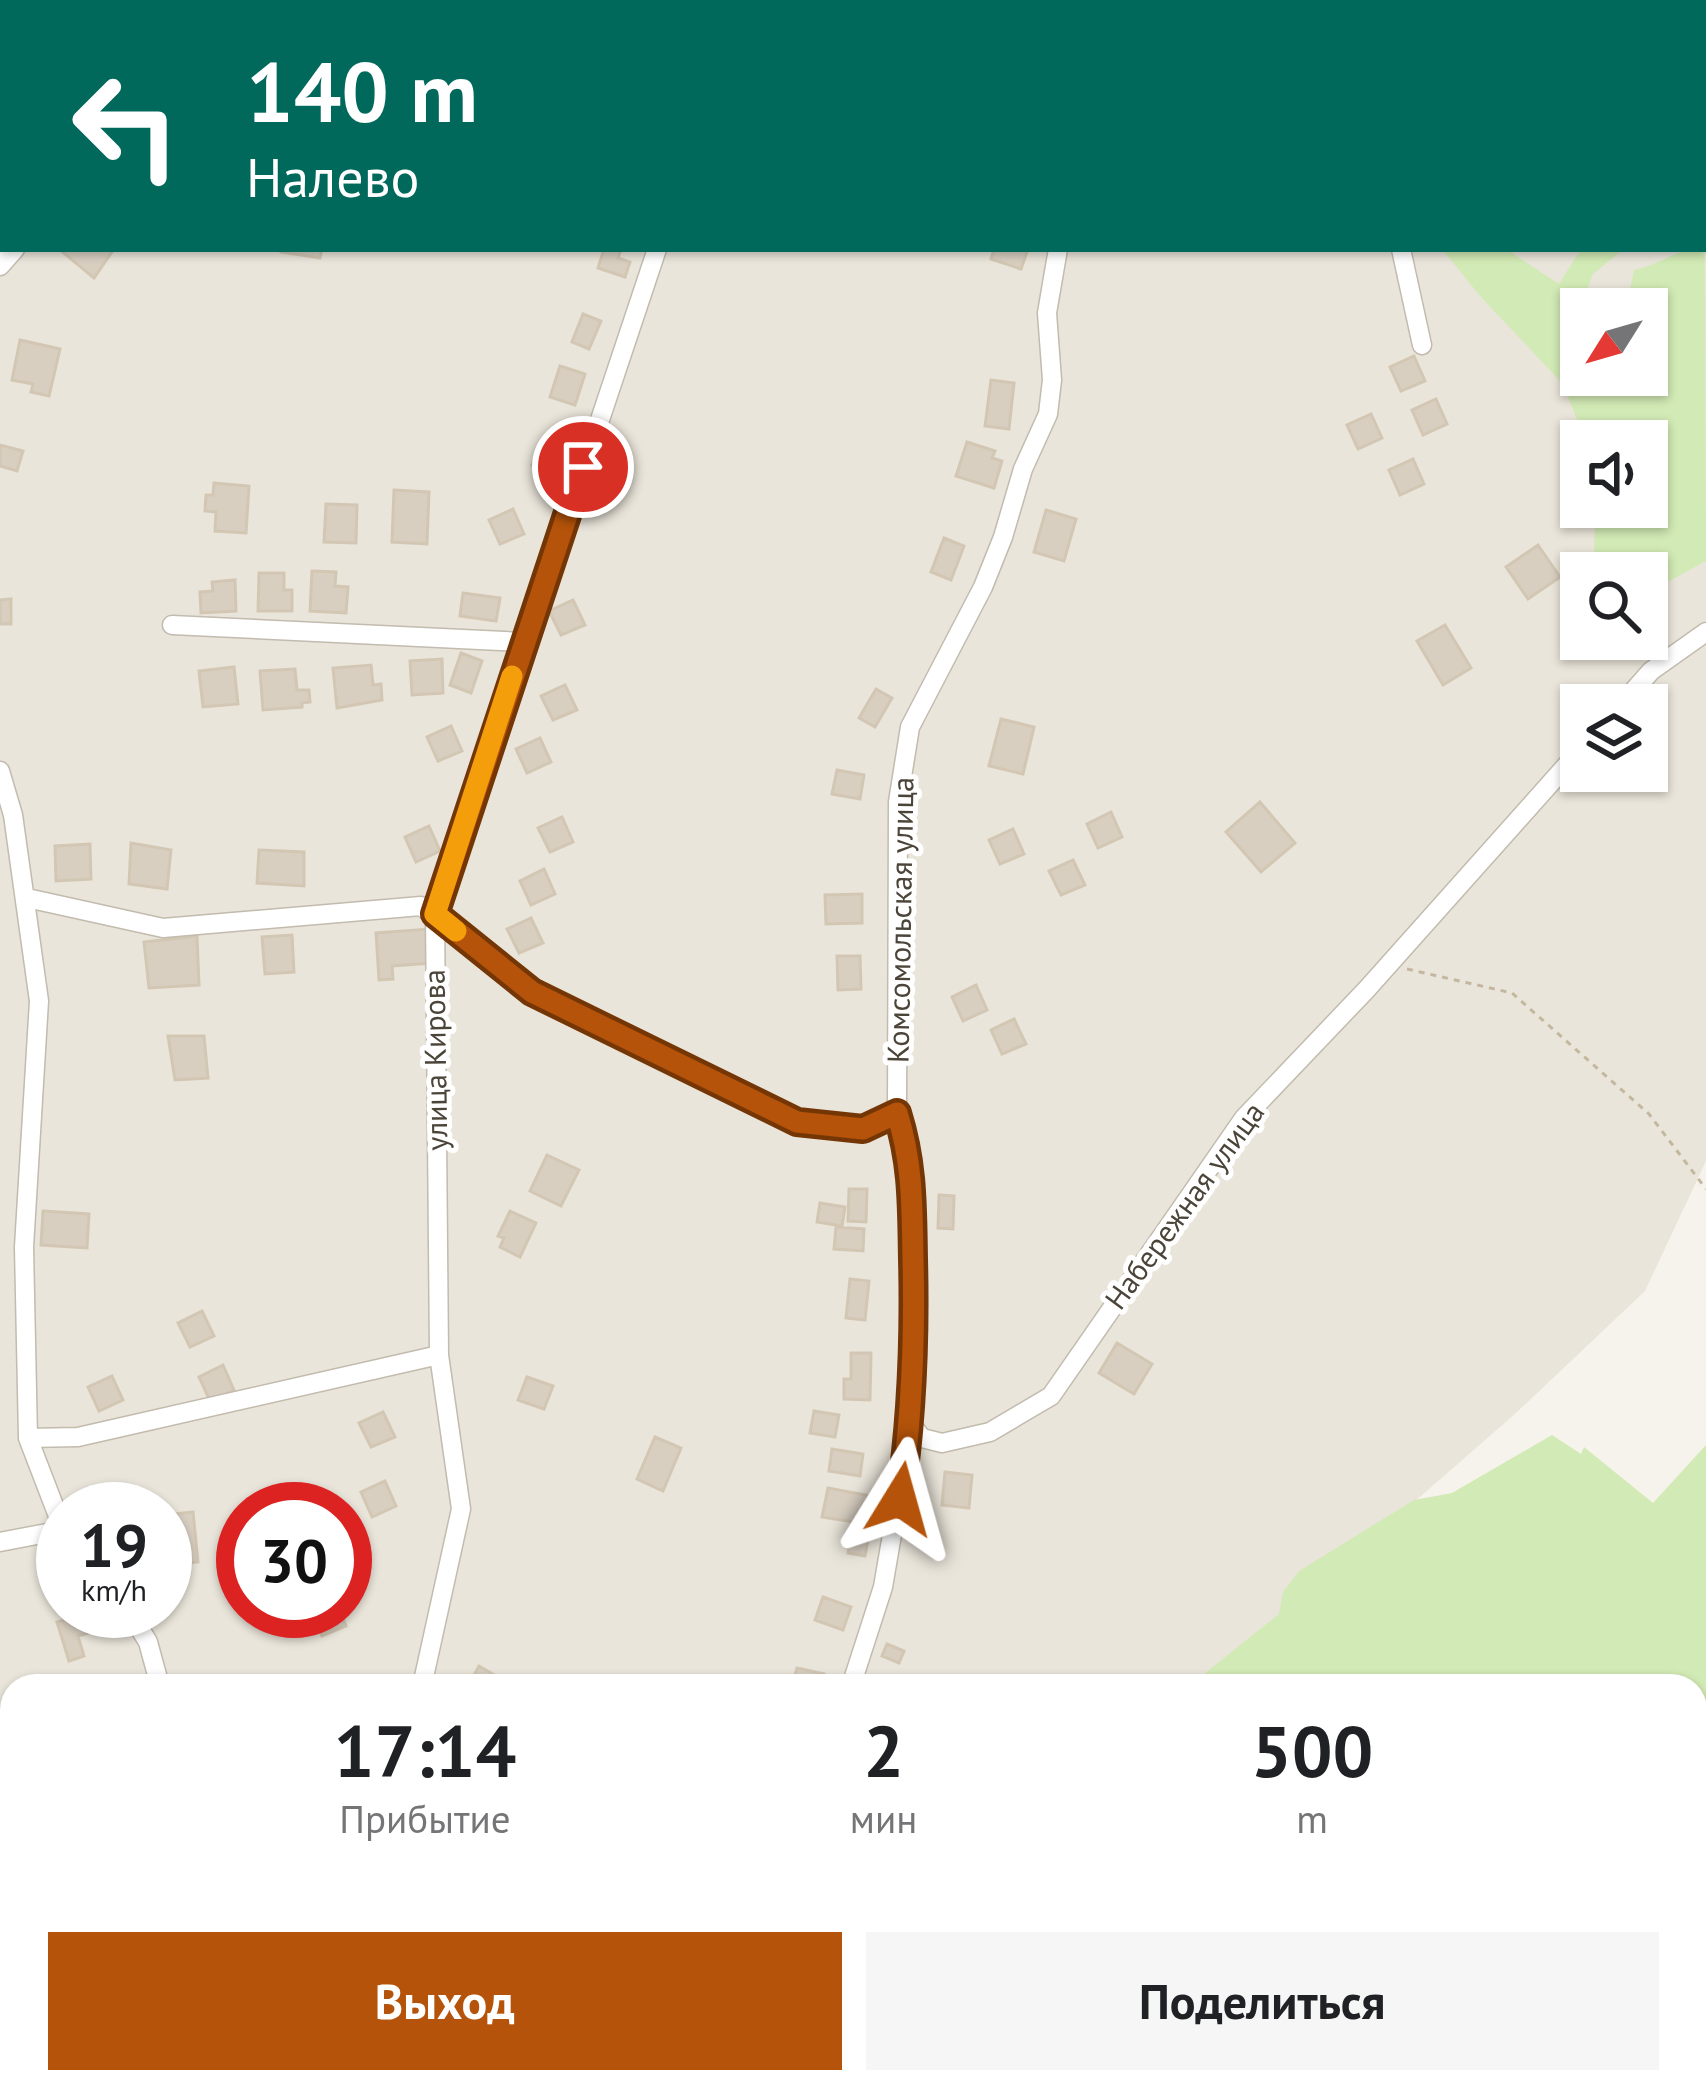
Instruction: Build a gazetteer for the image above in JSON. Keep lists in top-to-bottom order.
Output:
{
  "streets": {
    "street": ["Комсомольская улица", "улица Кирова", "Набережная улица"]
  },
  "crossings": [
    ["Комсомольская улица", "Набережная улица"]
  ],
  "north": "bottom left",
  "page": {
    "turn": ["140 m", "Налево"],
    "speed": "19 km/h",
    "limit": "30",
    "eta": [
      "17:14",
      "Прибытие",
      "2",
      "мин",
      "500",
      "m"
    ],
    "buttons": ["Выход", "Поделиться"]
  }
}
